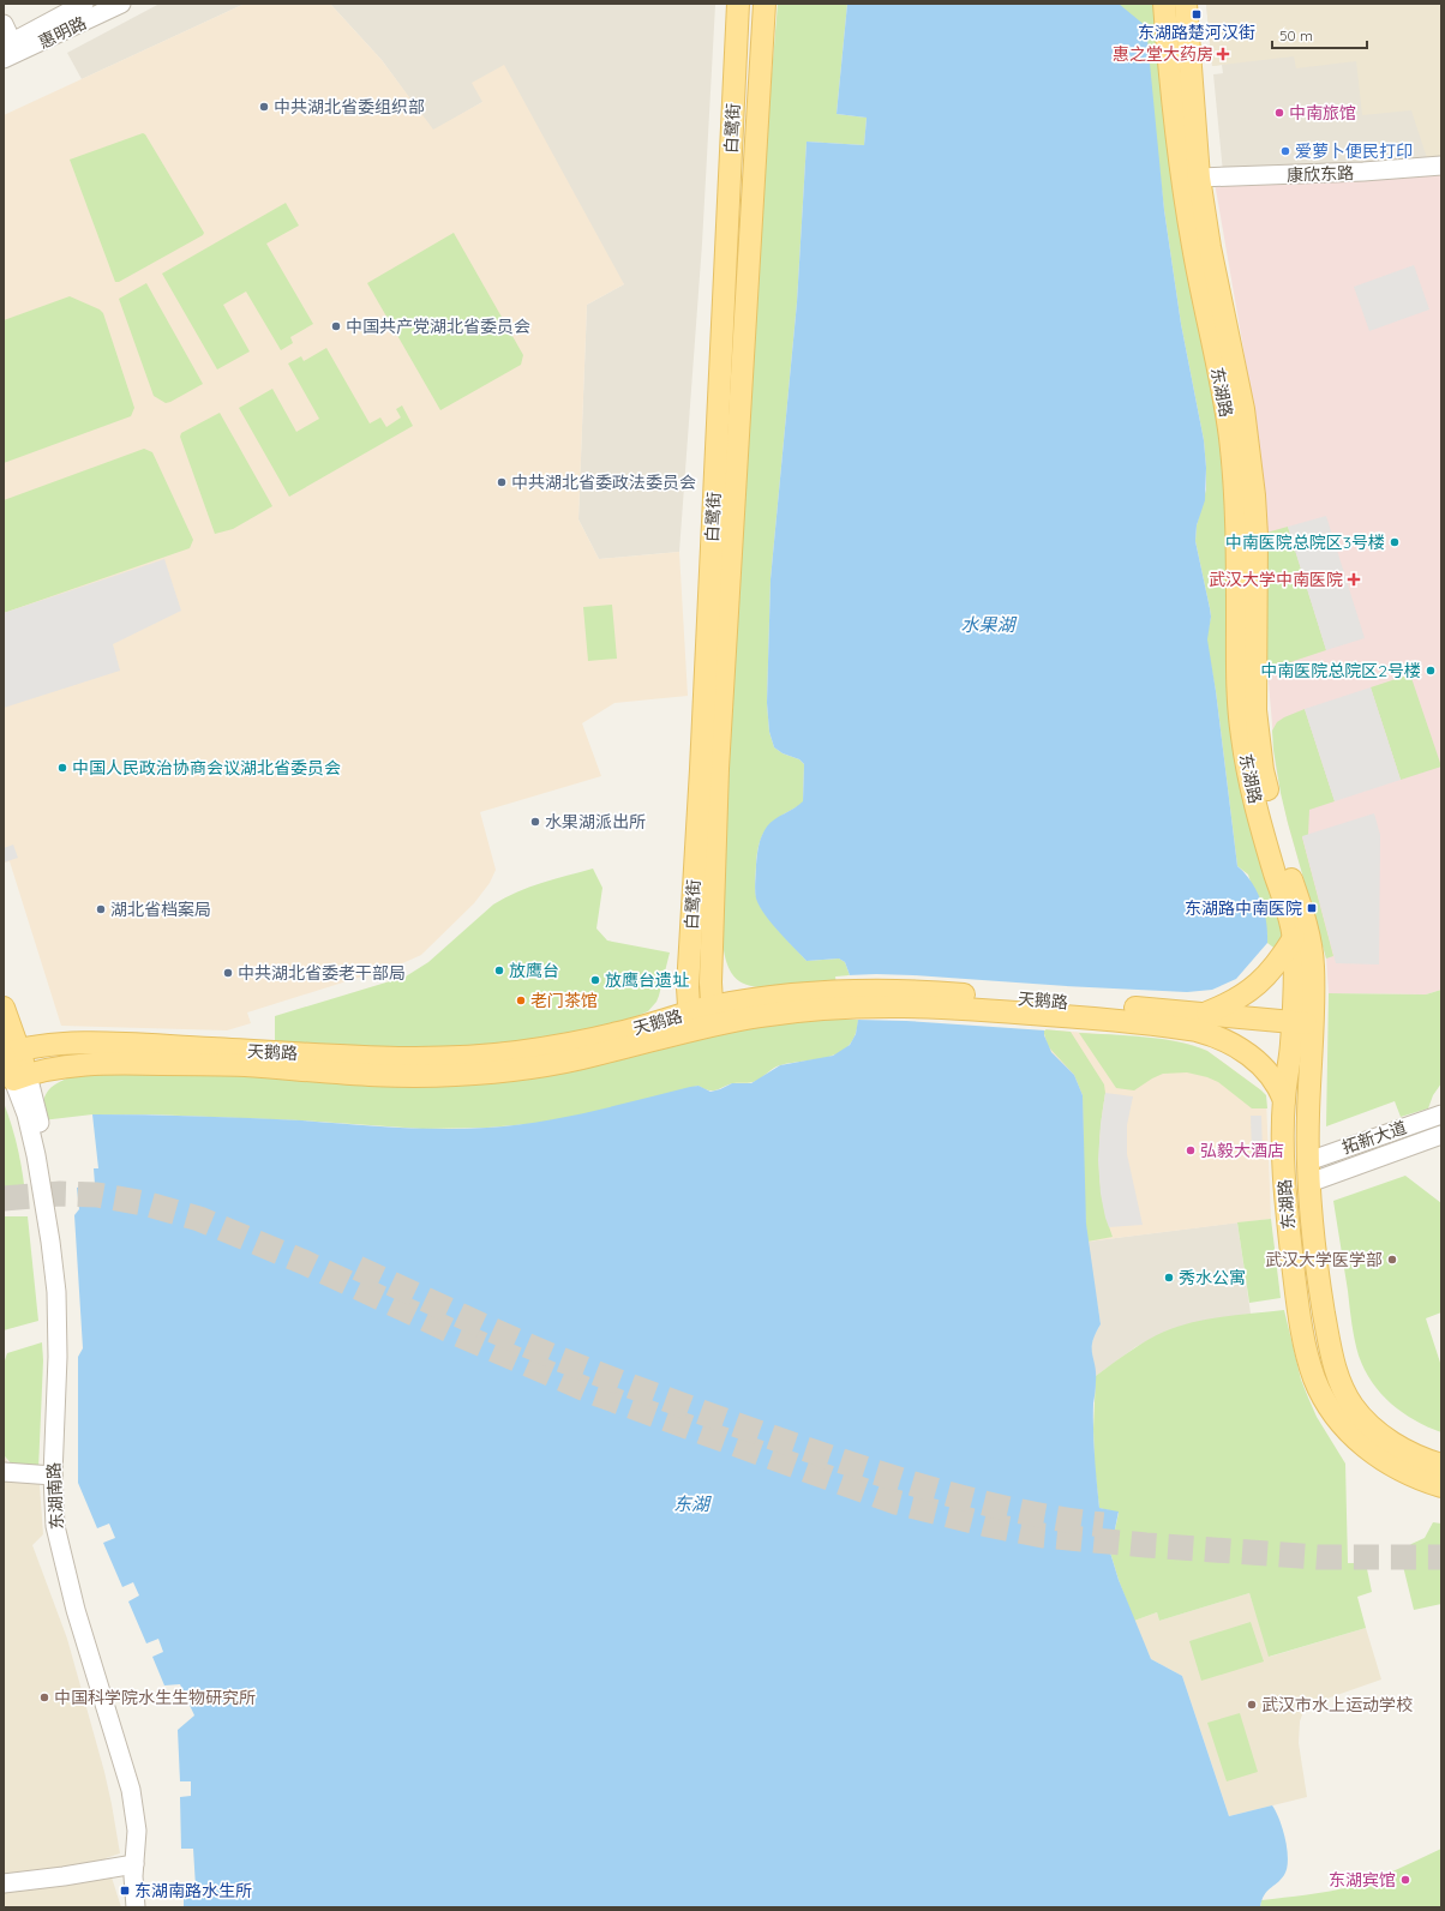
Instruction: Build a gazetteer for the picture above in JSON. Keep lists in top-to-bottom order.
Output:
{
  "streets": {
    "main road": ["白鹭街", "东湖路", "天鹅路"],
    "street": [
      "惠明路",
      "康欣东路",
      "拓新大道",
      "东湖南路"
    ]
  },
  "crossings": [
    ["白鹭街", "天鹅路"],
    ["康欣东路", "东湖路"],
    ["东湖路", "天鹅路"],
    ["东湖路", "拓新大道"],
    ["天鹅路", "东湖南路"]
  ],
  "water": ["水果湖", "东湖"],
  "places": {
    "transit": ["东湖路楚河汉街", "东湖路中南医院", "东湖南路水生所"],
    "health": ["惠之堂大药房", "武汉大学中南医院"],
    "other": [
      "中共湖北省委组织部",
      "中南旅馆",
      "爱萝卜便民打印",
      "中国共产党湖北省委员会",
      "中共湖北省委政法委员会",
      "中南医院总院区3号楼",
      "中南医院总院区2号楼",
      "中国人民政治协商会议湖北省委员会",
      "水果湖派出所",
      "湖北省档案局",
      "放鹰台",
      "中共湖北省委老干部局",
      "放鹰台遗址",
      "老门茶馆",
      "弘毅大酒店",
      "武汉大学医学部",
      "秀水公寓",
      "中国科学院水生生物研究所",
      "武汉市水上运动学校",
      "东湖宾馆"
    ]
  },
  "scale_bar": "50 m"
}
